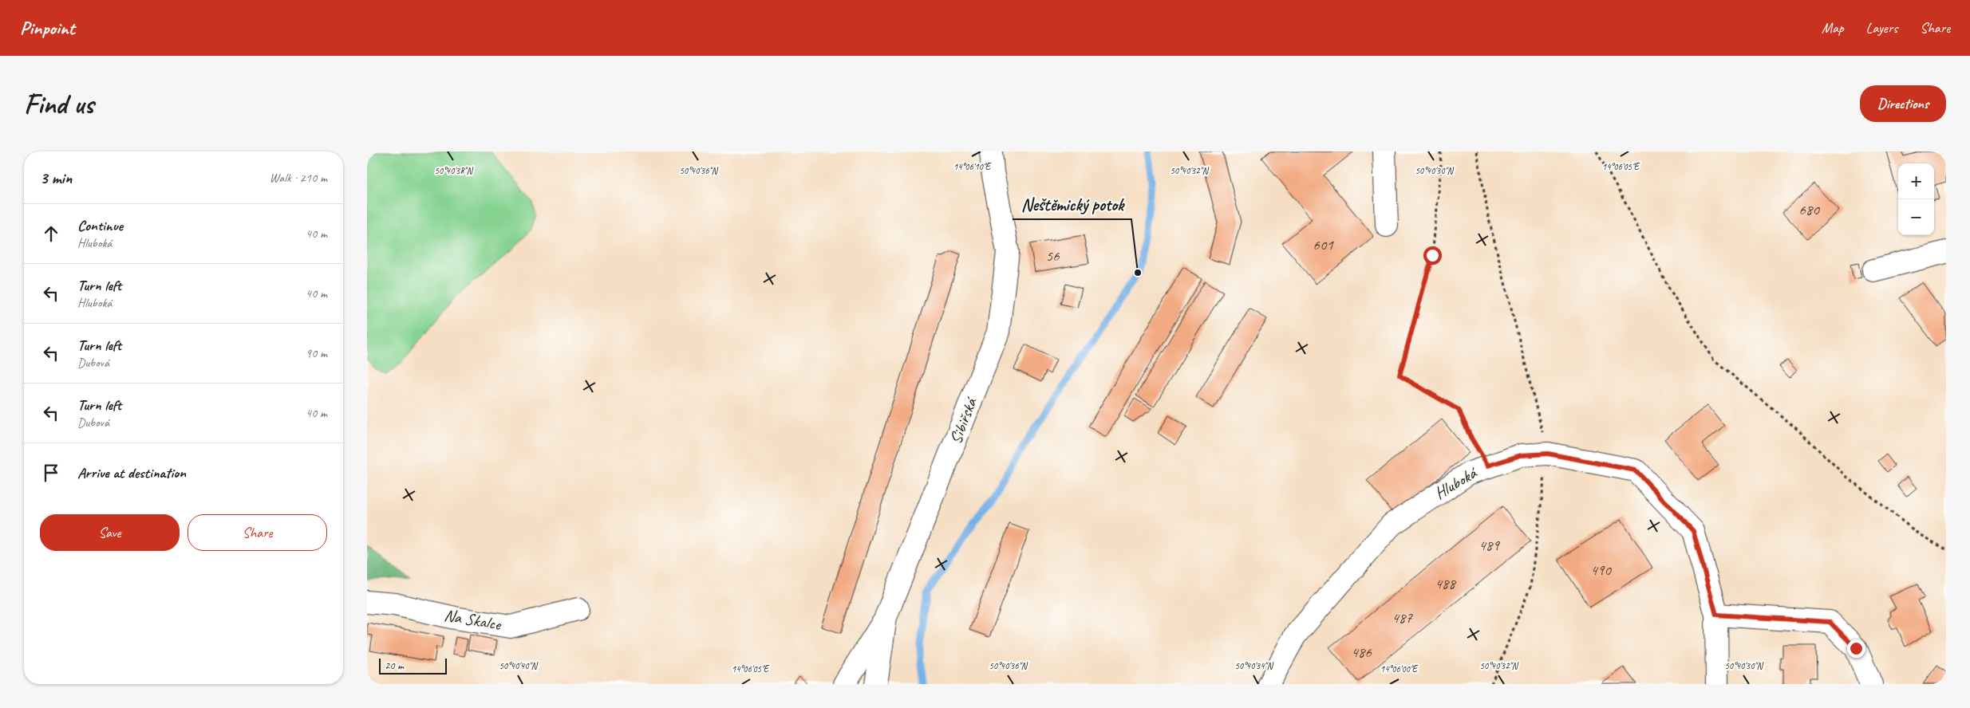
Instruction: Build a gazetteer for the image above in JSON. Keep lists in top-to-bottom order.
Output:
{
  "streets": {
    "street": ["Sibiřská", "Hluboká", "Na Skalce"]
  },
  "places": ["Neštěmický potok"],
  "house_numbers": [
    "680",
    "601",
    "56",
    "489",
    "490",
    "488",
    "487",
    "486"
  ],
  "scale_bar": "20 m",
  "page": {
    "header": "Pinpoint",
    "nav": ["Map", "Layers", "Share"],
    "buttons": [
      "Directions",
      ["Save", "Share"]
    ],
    "title": "Find us",
    "heading": ["3 min", "Walk · 210 m"],
    "map_buttons": ["+", "−"],
    "list": [
      ["Continue", "Hluboká", "40 m"],
      ["Turn left", "Hluboká", "40 m"],
      ["Turn left", "Dubová", "90 m"],
      ["Turn left", "Dubová", "40 m"],
      "Arrive at destination"
    ],
    "scale": "20 m"
  },
  "coordinates": [
    "14°06'10\"E",
    "14°06'05\"E",
    "50°40'38\"N",
    "50°40'36\"N",
    "50°40'32\"N",
    "50°40'30\"N",
    "50°40'40\"N",
    "50°40'34\"N",
    "14°06'00\"E"
  ]
}
